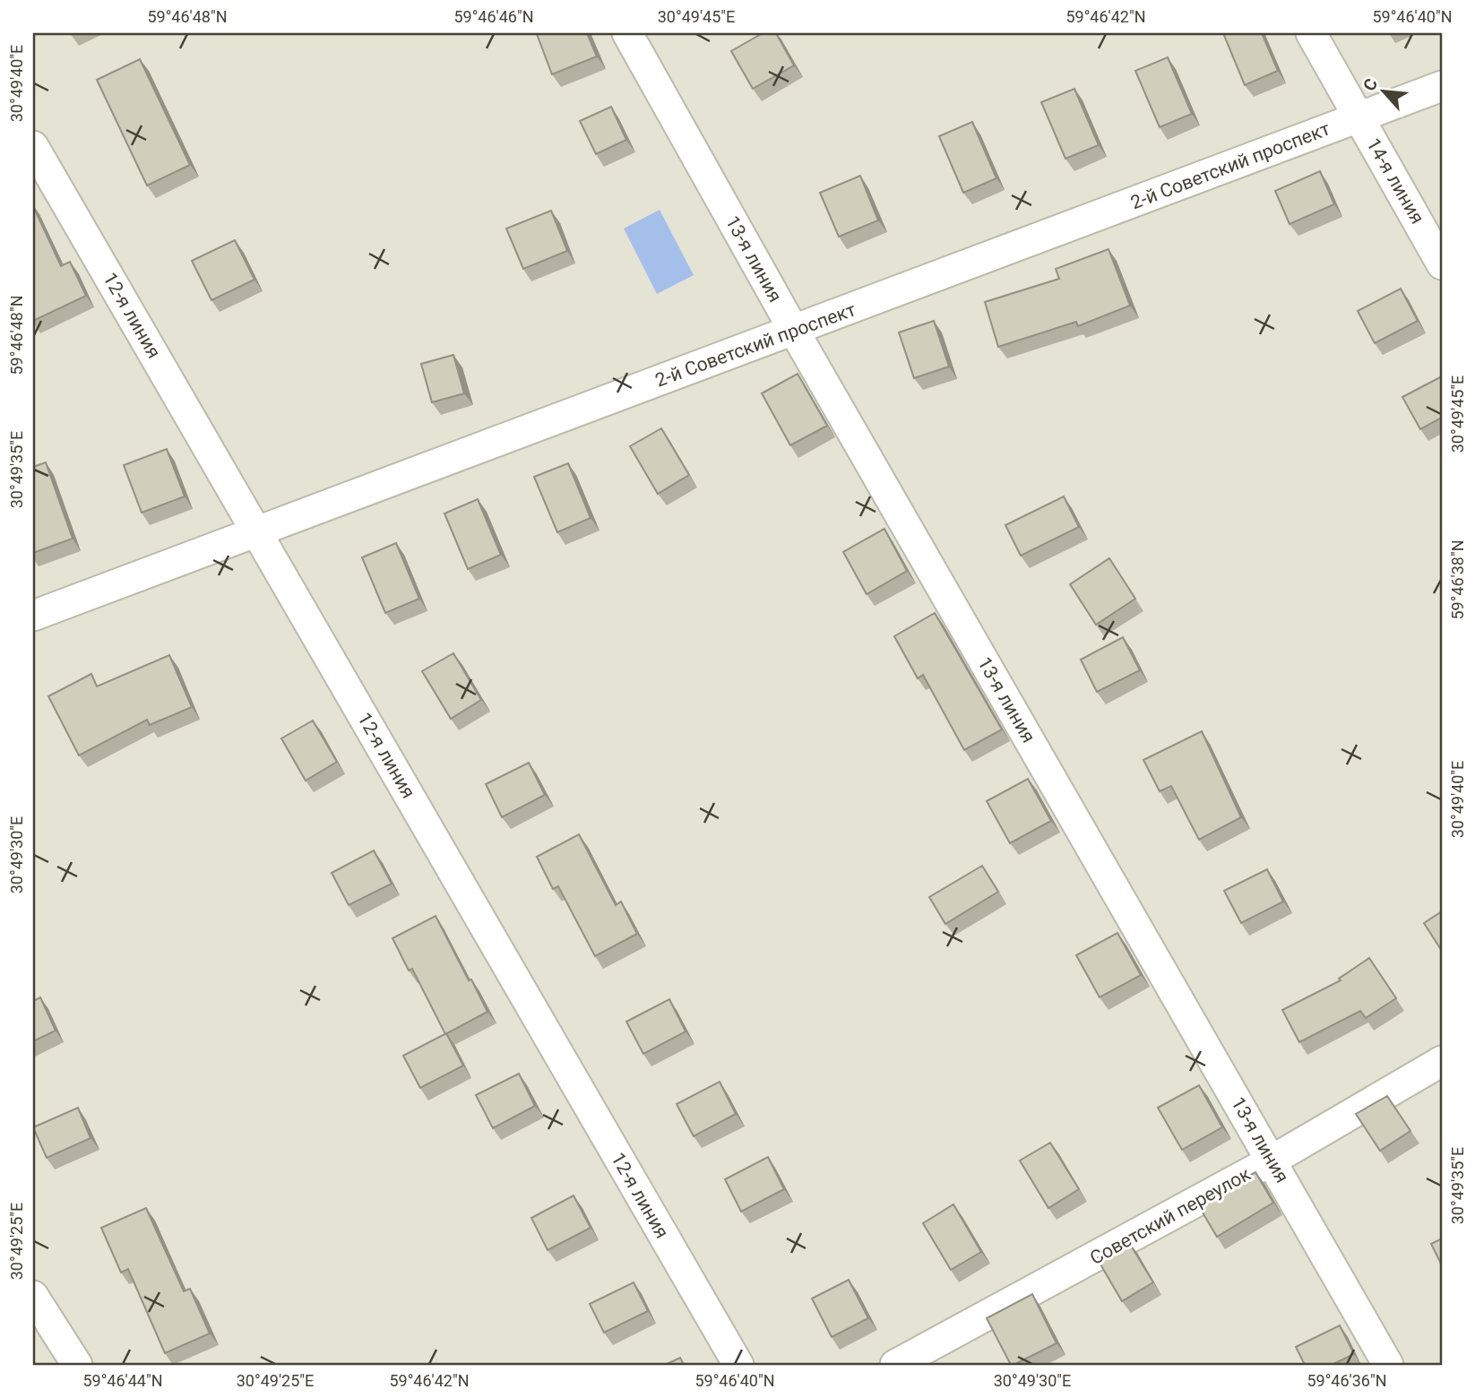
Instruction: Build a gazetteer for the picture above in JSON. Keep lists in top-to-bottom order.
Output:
{
  "streets": {
    "street": [
      "2-й Советский проспект",
      "14-я линия",
      "13-я линия",
      "12-я линия",
      "Советский переулок"
    ]
  },
  "crossings": [
    ["2-й Советский проспект", "14-я линия"],
    ["2-й Советский проспект", "13-я линия"],
    ["2-й Советский проспект", "12-я линия"],
    ["13-я линия", "Советский переулок"]
  ],
  "north": "top left",
  "coordinates": [
    "59°46'48\"N",
    "59°46'46\"N",
    "30°49'45\"E",
    "59°46'42\"N",
    "59°46'40\"N",
    "30°49'40\"E",
    "30°49'35\"E",
    "59°46'38\"N",
    "30°49'30\"E",
    "30°49'25\"E",
    "59°46'44\"N",
    "59°46'36\"N"
  ]
}
